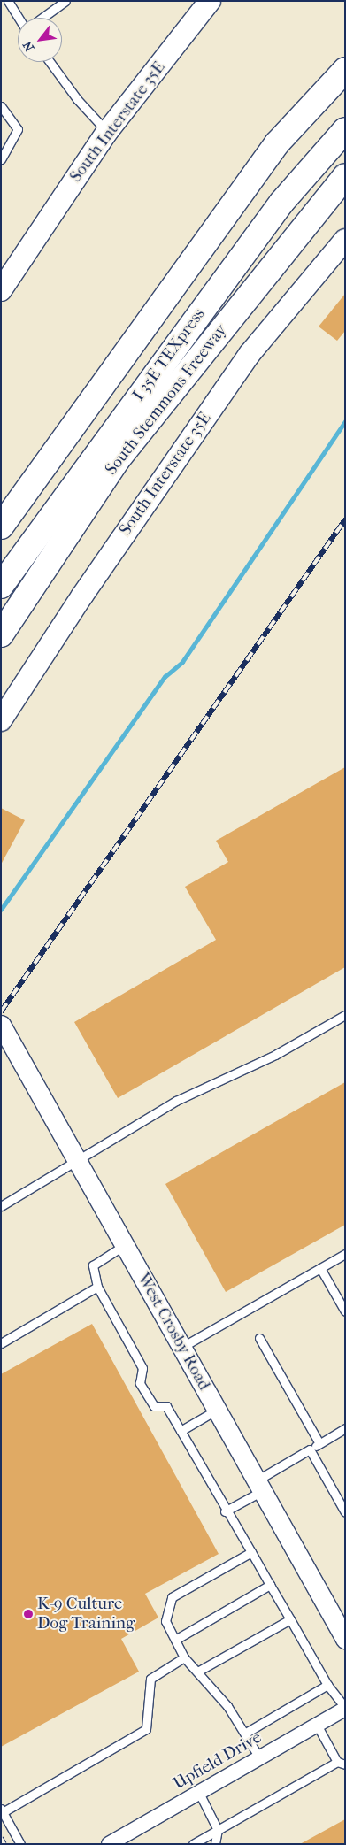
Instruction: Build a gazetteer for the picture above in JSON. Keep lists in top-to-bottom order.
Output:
{
  "streets": {
    "highway": ["I 35E TEXpress", "South Stemmons Freeway"],
    "main road": ["South Interstate 35E"],
    "street": ["West Crosby Road", "Upfield Drive"]
  },
  "places": ["K-9 Culture Dog Training"],
  "north": "bottom left"
}
